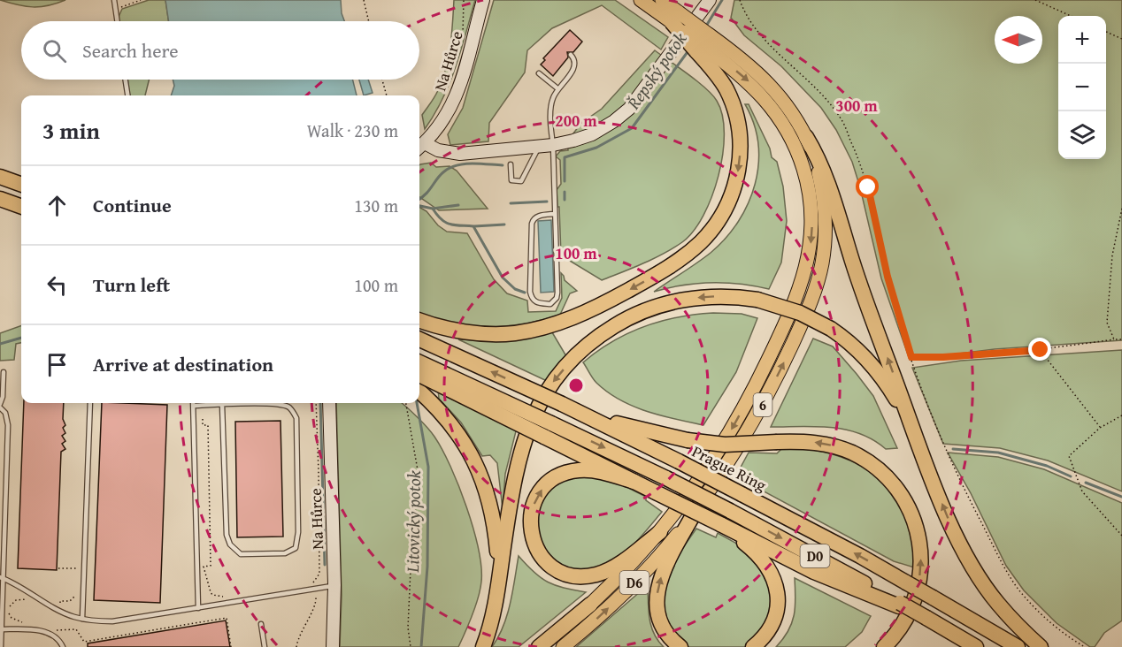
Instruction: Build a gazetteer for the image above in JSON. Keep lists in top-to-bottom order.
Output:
{
  "streets": {
    "highway": [
      "6",
      "Prague Ring",
      "D0",
      "D6"
    ],
    "main road": ["Na Hůrce"]
  },
  "crossings": [
    ["6", "D6"]
  ],
  "water": ["Řepský potok", "Litovický potok"],
  "north": "left",
  "page": {
    "map_buttons": ["+", "−"],
    "search": "Search here",
    "heading": ["3 min", "Walk · 230 m"],
    "list": [
      ["Continue", "130 m"],
      ["Turn left", "100 m"],
      "Arrive at destination"
    ]
  },
  "rings": ["300 m", "200 m", "100 m"]
}
